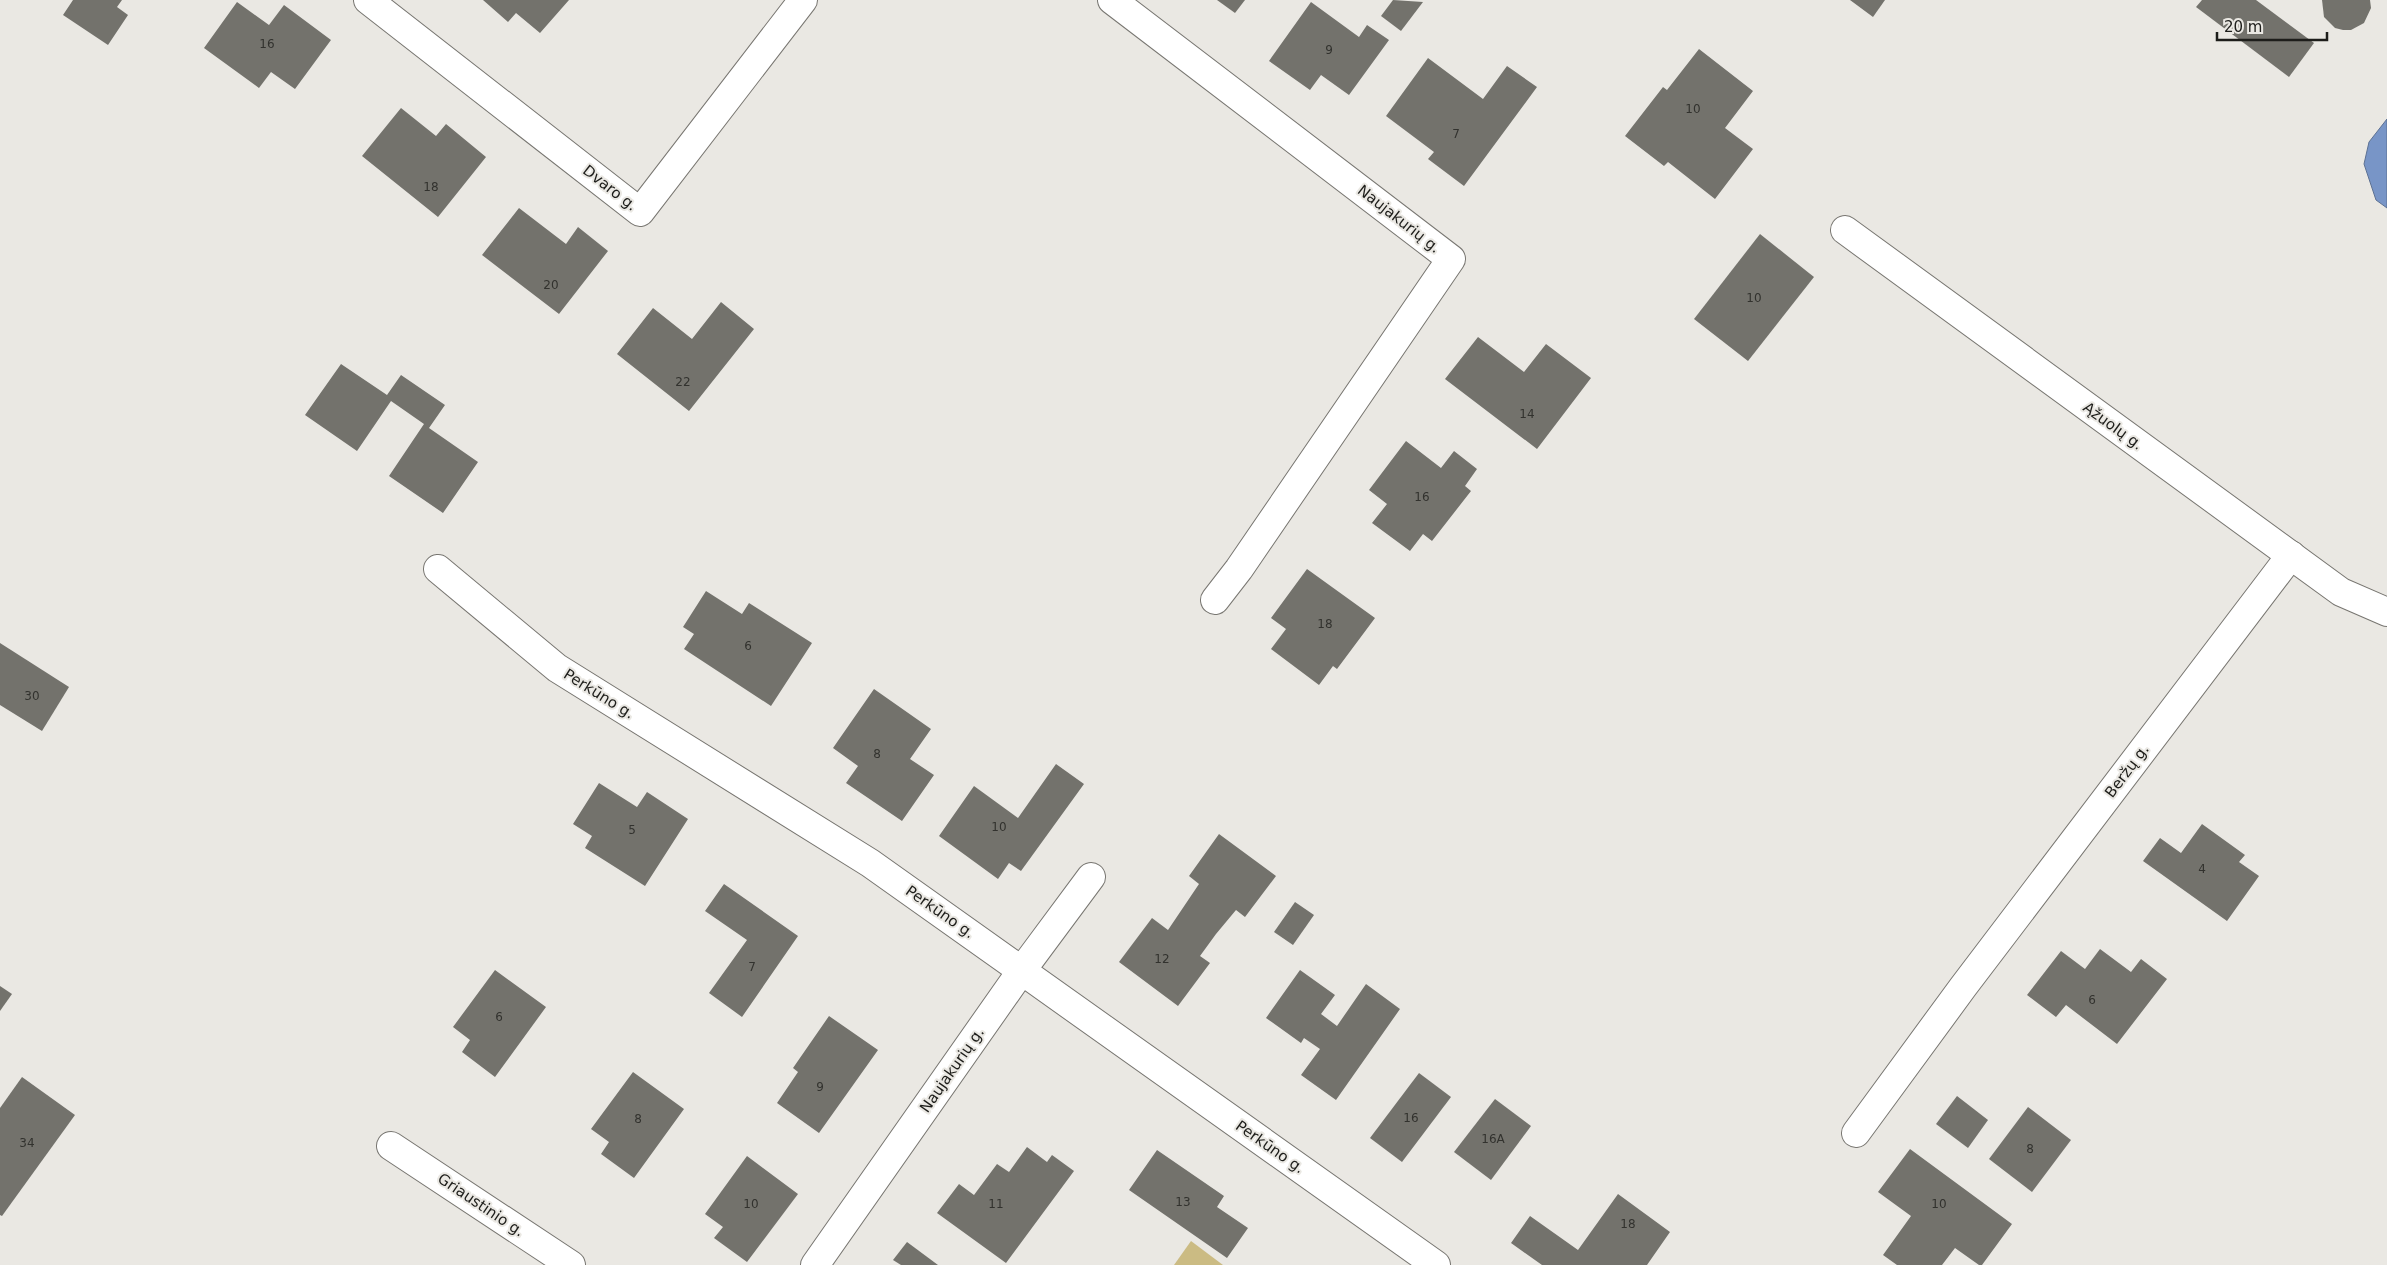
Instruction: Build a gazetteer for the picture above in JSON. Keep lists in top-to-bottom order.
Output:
{
  "streets": {
    "street": [
      "Dvaro g.",
      "Naujakurių g.",
      "Ąžuolų g.",
      "Perkūno g.",
      "Beržų g.",
      "Griaustinio g."
    ]
  },
  "crossings": [
    ["Naujakurių g.", "Perkūno g."],
    ["Ąžuolų g.", "Beržų g."]
  ],
  "house_numbers": [
    "16",
    "9",
    "10",
    "7",
    "18",
    "20",
    "10",
    "22",
    "14",
    "16",
    "18",
    "6",
    "30",
    "8",
    "10",
    "5",
    "4",
    "12",
    "7",
    "6",
    "6",
    "9",
    "16",
    "8",
    "16A",
    "34",
    "8",
    "13",
    "10",
    "11",
    "10",
    "18"
  ],
  "scale_bar": "20 m"
}
